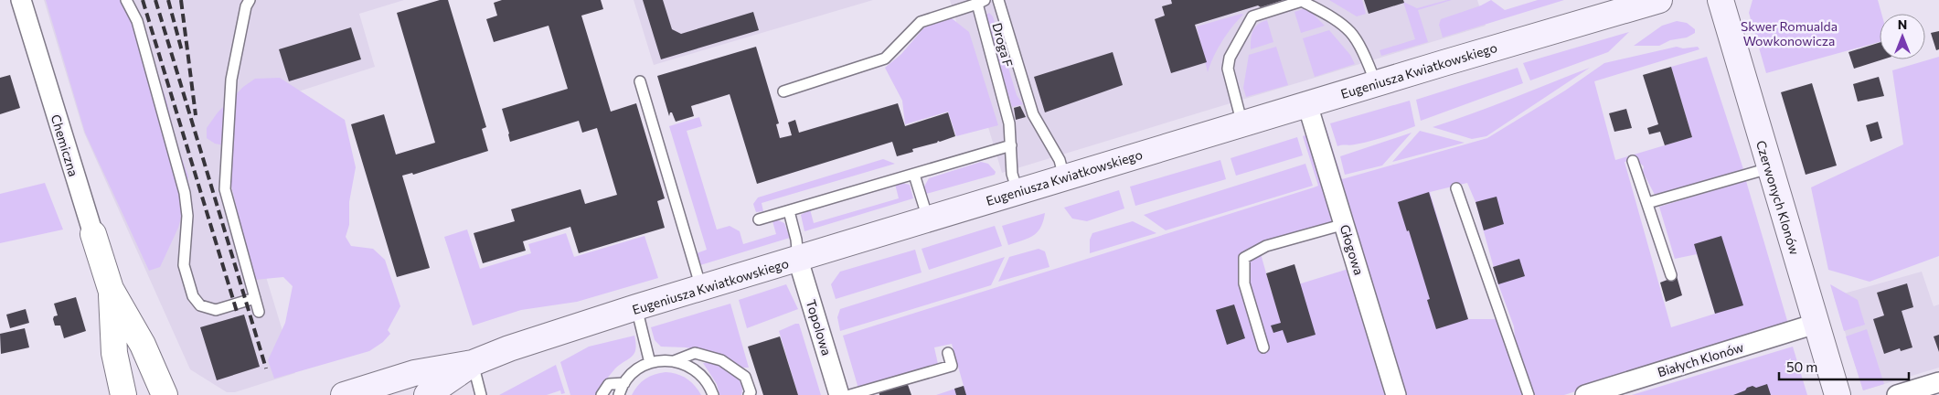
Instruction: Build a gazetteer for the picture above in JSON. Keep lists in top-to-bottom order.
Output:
{
  "streets": {
    "main road": ["Eugeniusza Kwiatkowskiego", "Czerwonych Klonów"],
    "street": [
      "Chemiczna",
      "Głogowa",
      "Topolowa",
      "Białych Klonów"
    ],
    "lane": ["Droga F"]
  },
  "crossings": [
    ["Droga F", "Eugeniusza Kwiatkowskiego"],
    ["Eugeniusza Kwiatkowskiego", "Głogowa"],
    ["Eugeniusza Kwiatkowskiego", "Topolowa"],
    ["Czerwonych Klonów", "Białych Klonów"]
  ],
  "parks": ["Skwer Romualda Wowkonowicza"],
  "scale_bar": "50 m",
  "north": "top"
}
